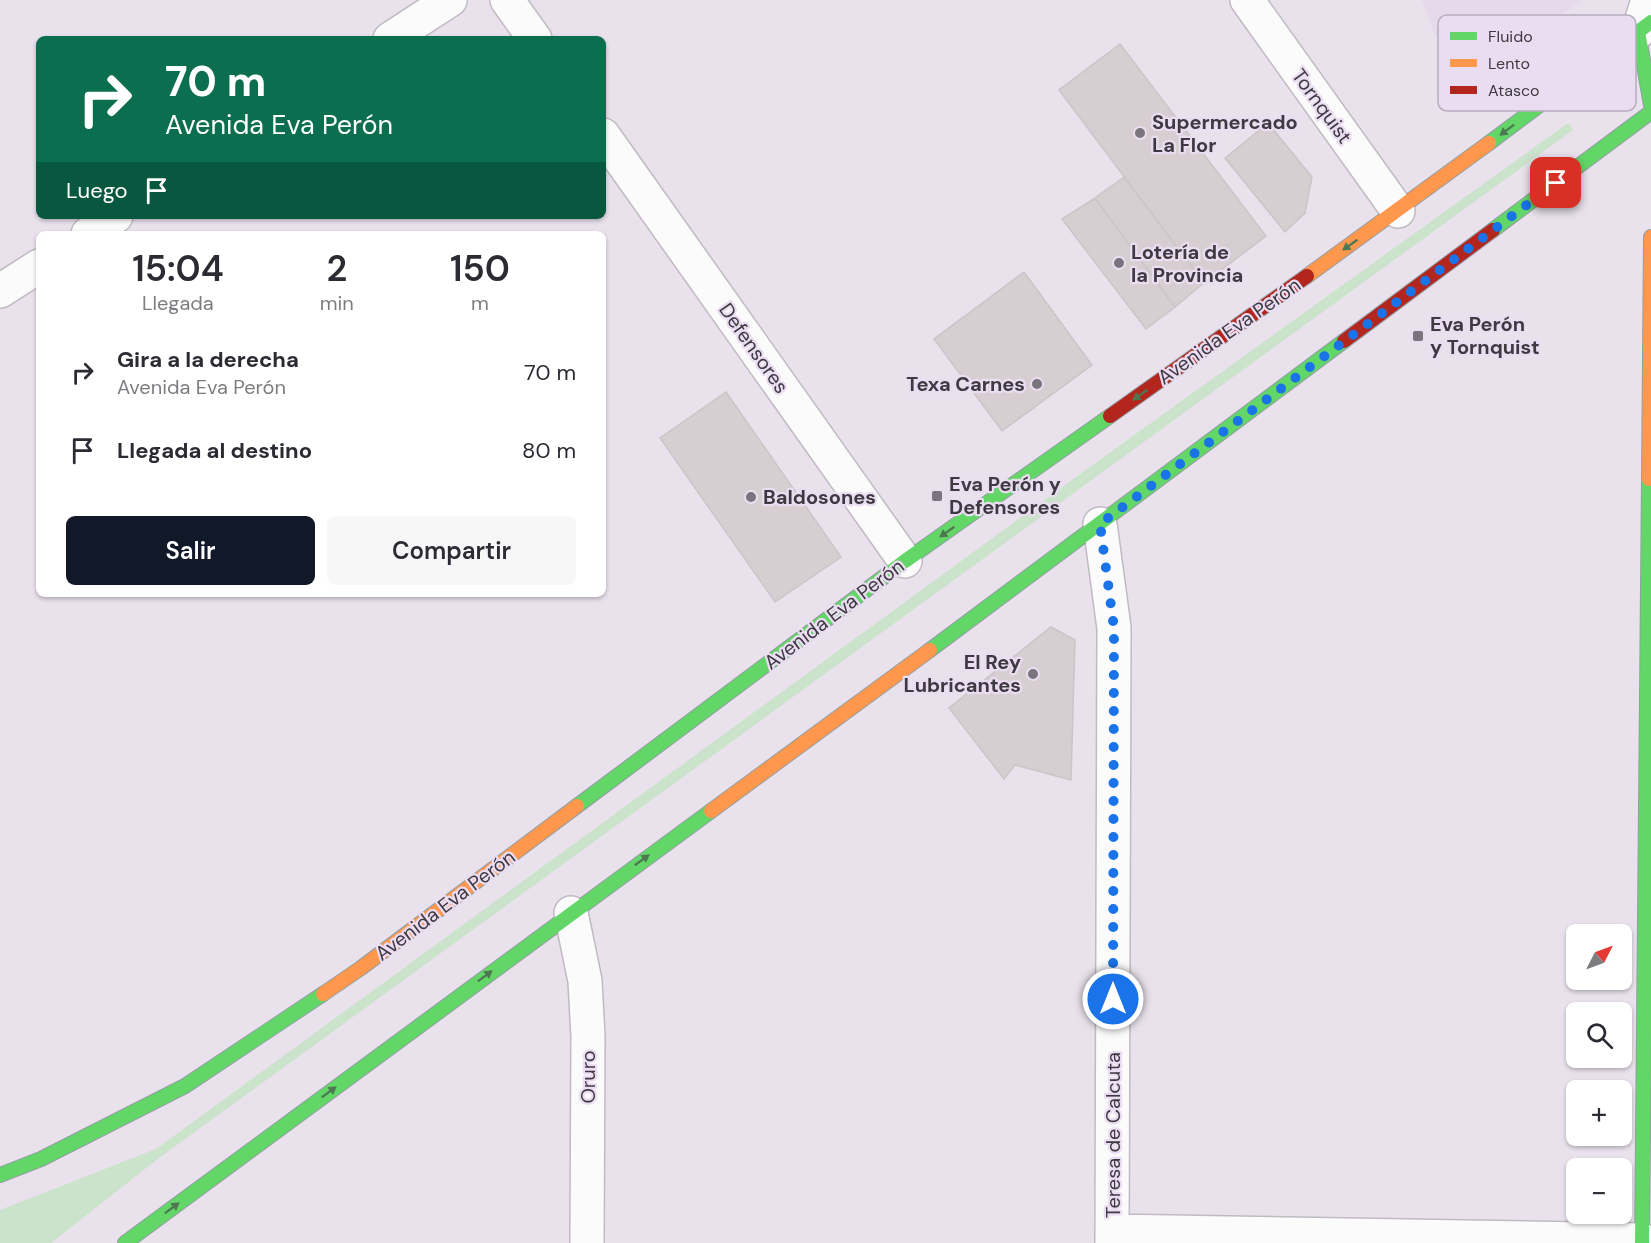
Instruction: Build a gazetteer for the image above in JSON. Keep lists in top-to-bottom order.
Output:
{
  "streets": {
    "main road": ["Avenida Eva Perón"],
    "street": [
      "Tornquist",
      "Defensores",
      "Oruro",
      "Teresa de Calcuta"
    ]
  },
  "crossings": [
    ["Tornquist", "Avenida Eva Perón"],
    ["Avenida Eva Perón", "Defensores"]
  ],
  "places": {
    "other": [
      "Supermercado La Flor",
      "Lotería de la Provincia",
      "Texa Carnes",
      "Baldosones",
      "El Rey Lubricantes"
    ],
    "transit": ["Eva Perón y Tornquist", "Eva Perón y Defensores"]
  },
  "legend": ["Fluido", "Lento", "Atasco"],
  "north": "top right",
  "page": {
    "turn": ["70 m", "Avenida Eva Perón"],
    "then": "Luego",
    "eta": [
      "15:04",
      "Llegada",
      "2",
      "min",
      "150",
      "m"
    ],
    "list": [
      {
        "name": "Gira a la derecha",
        "note": "Avenida Eva Perón",
        "value": "70 m"
      },
      {
        "name": "Llegada al destino",
        "value": "80 m"
      }
    ],
    "buttons": ["Salir", "Compartir"],
    "map_buttons": ["+", "−"]
  }
}
